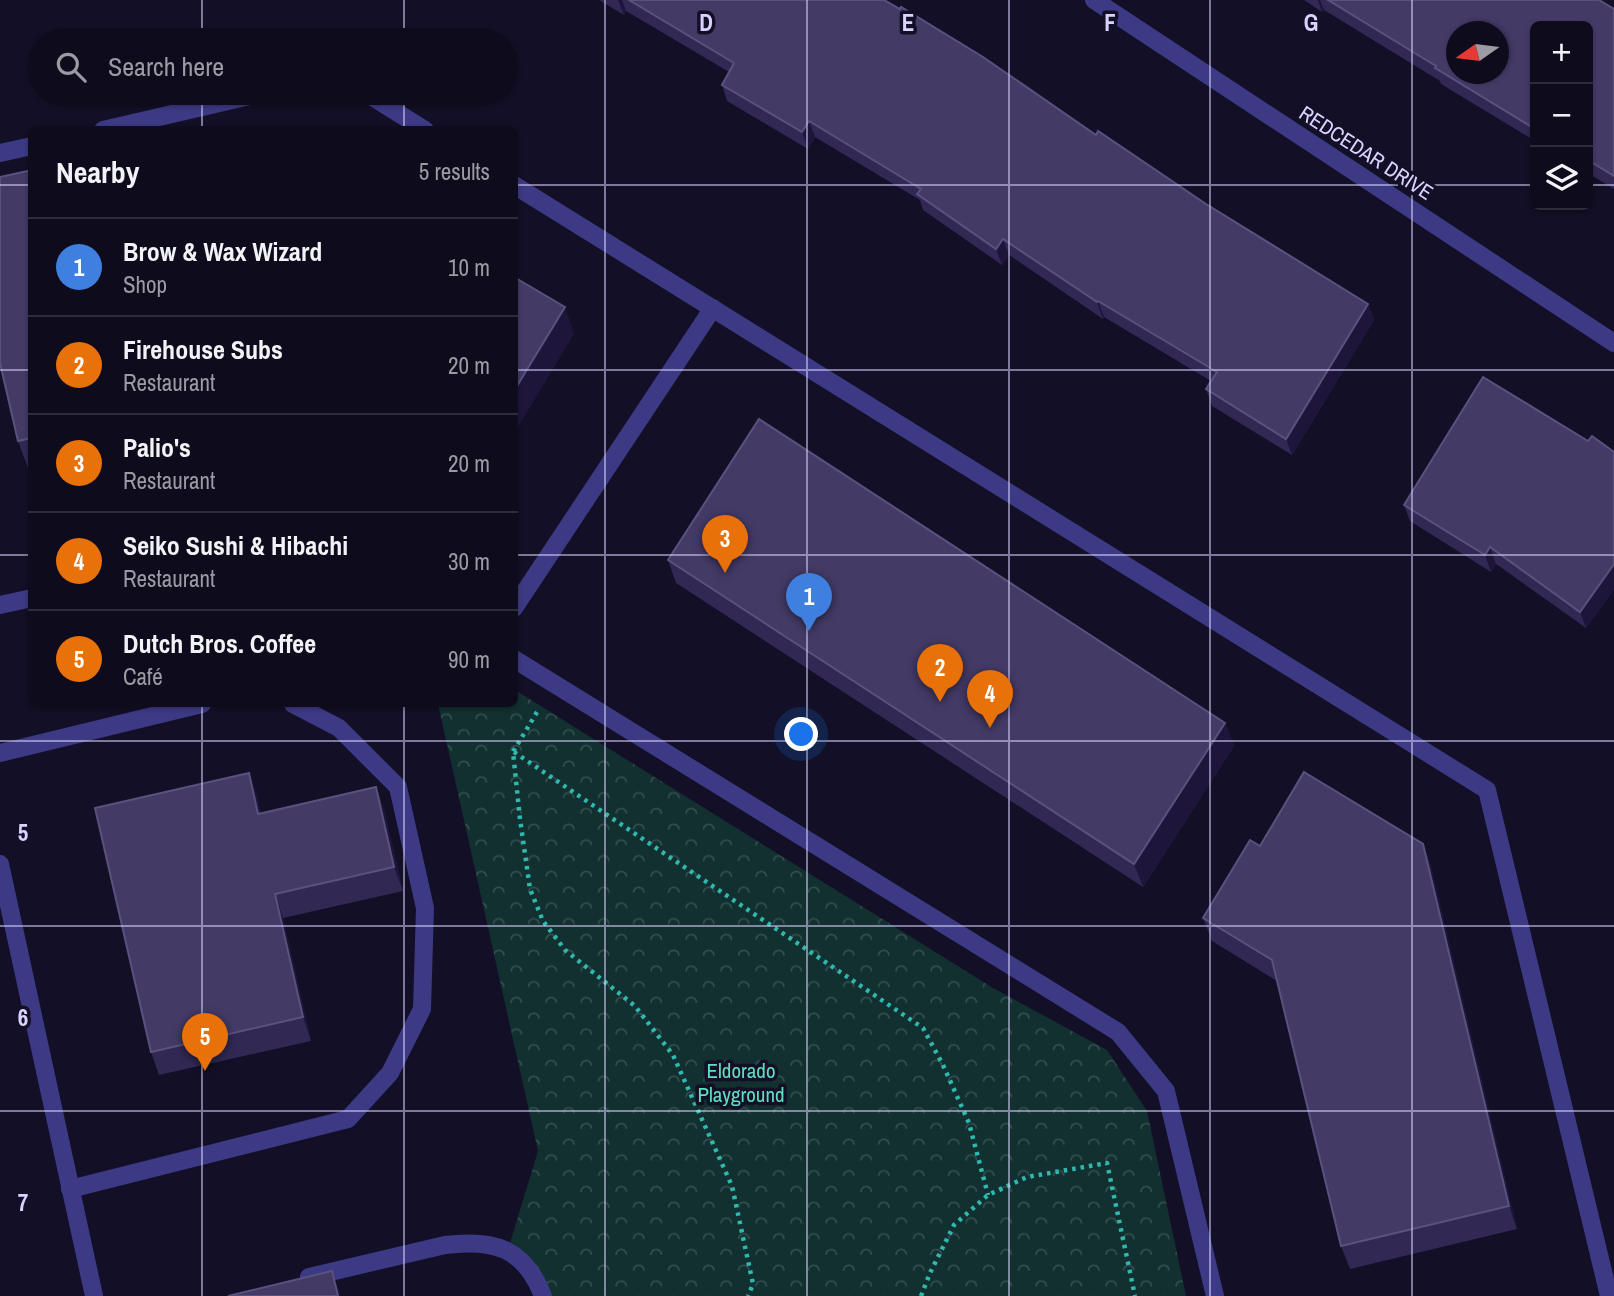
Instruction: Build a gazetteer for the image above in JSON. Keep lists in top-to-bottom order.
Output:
{
  "streets": {
    "street": ["REDCEDAR DRIVE"]
  },
  "parks": ["Eldorado Playground"],
  "north": "left",
  "page": {
    "map_buttons": ["+", "−"],
    "search": "Search here",
    "heading": ["Nearby", "5 results"],
    "list": [
      {
        "mark": "1",
        "name": "Brow & Wax Wizard",
        "note": "Shop",
        "value": "10 m"
      },
      {
        "mark": "2",
        "name": "Firehouse Subs",
        "note": "Restaurant",
        "value": "20 m"
      },
      {
        "mark": "3",
        "name": "Palio's",
        "note": "Restaurant",
        "value": "20 m"
      },
      {
        "mark": "4",
        "name": "Seiko Sushi & Hibachi",
        "note": "Restaurant",
        "value": "30 m"
      },
      {
        "mark": "5",
        "name": "Dutch Bros. Coffee",
        "note": "Café",
        "value": "90 m"
      }
    ],
    "pins": [
      "3",
      "1",
      "2",
      "4",
      "5"
    ]
  },
  "grid": {
    "columns": [
      "D",
      "E",
      "F",
      "G"
    ],
    "rows": ["5", "6", "7"]
  }
}
